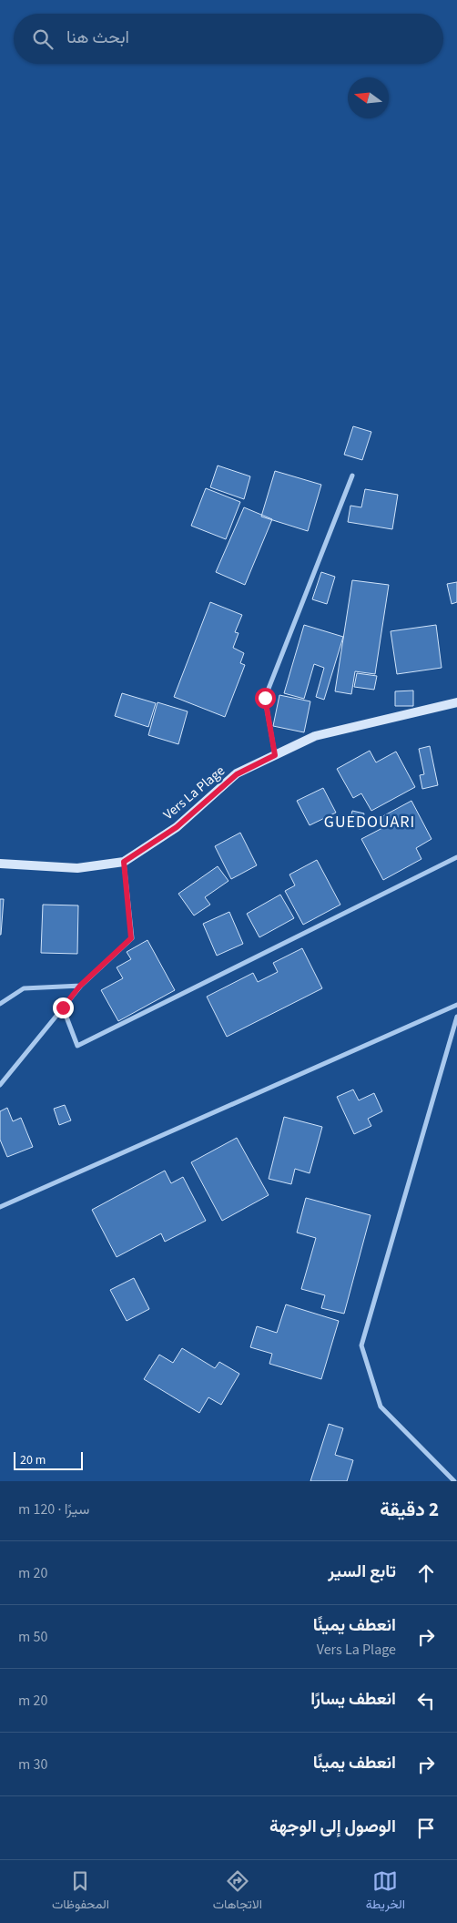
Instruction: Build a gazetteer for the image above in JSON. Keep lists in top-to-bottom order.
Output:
{
  "streets": {
    "street": ["Vers La Plage"]
  },
  "districts": ["GUEDOUARI"],
  "scale_bar": "20 m",
  "north": "left",
  "page": {
    "search": "ابحث هنا",
    "scale": "20 m",
    "heading": ["2 دقيقة", "سيرًا · 120 m"],
    "list": [
      ["تابع السير", "20 m"],
      ["انعطف يمينًا", "Vers La Plage", "50 m"],
      ["انعطف يسارًا", "20 m"],
      ["انعطف يمينًا", "30 m"],
      "الوصول إلى الوجهة"
    ],
    "nav": ["الخريطة", "الاتجاهات", "المحفوظات"]
  }
}
